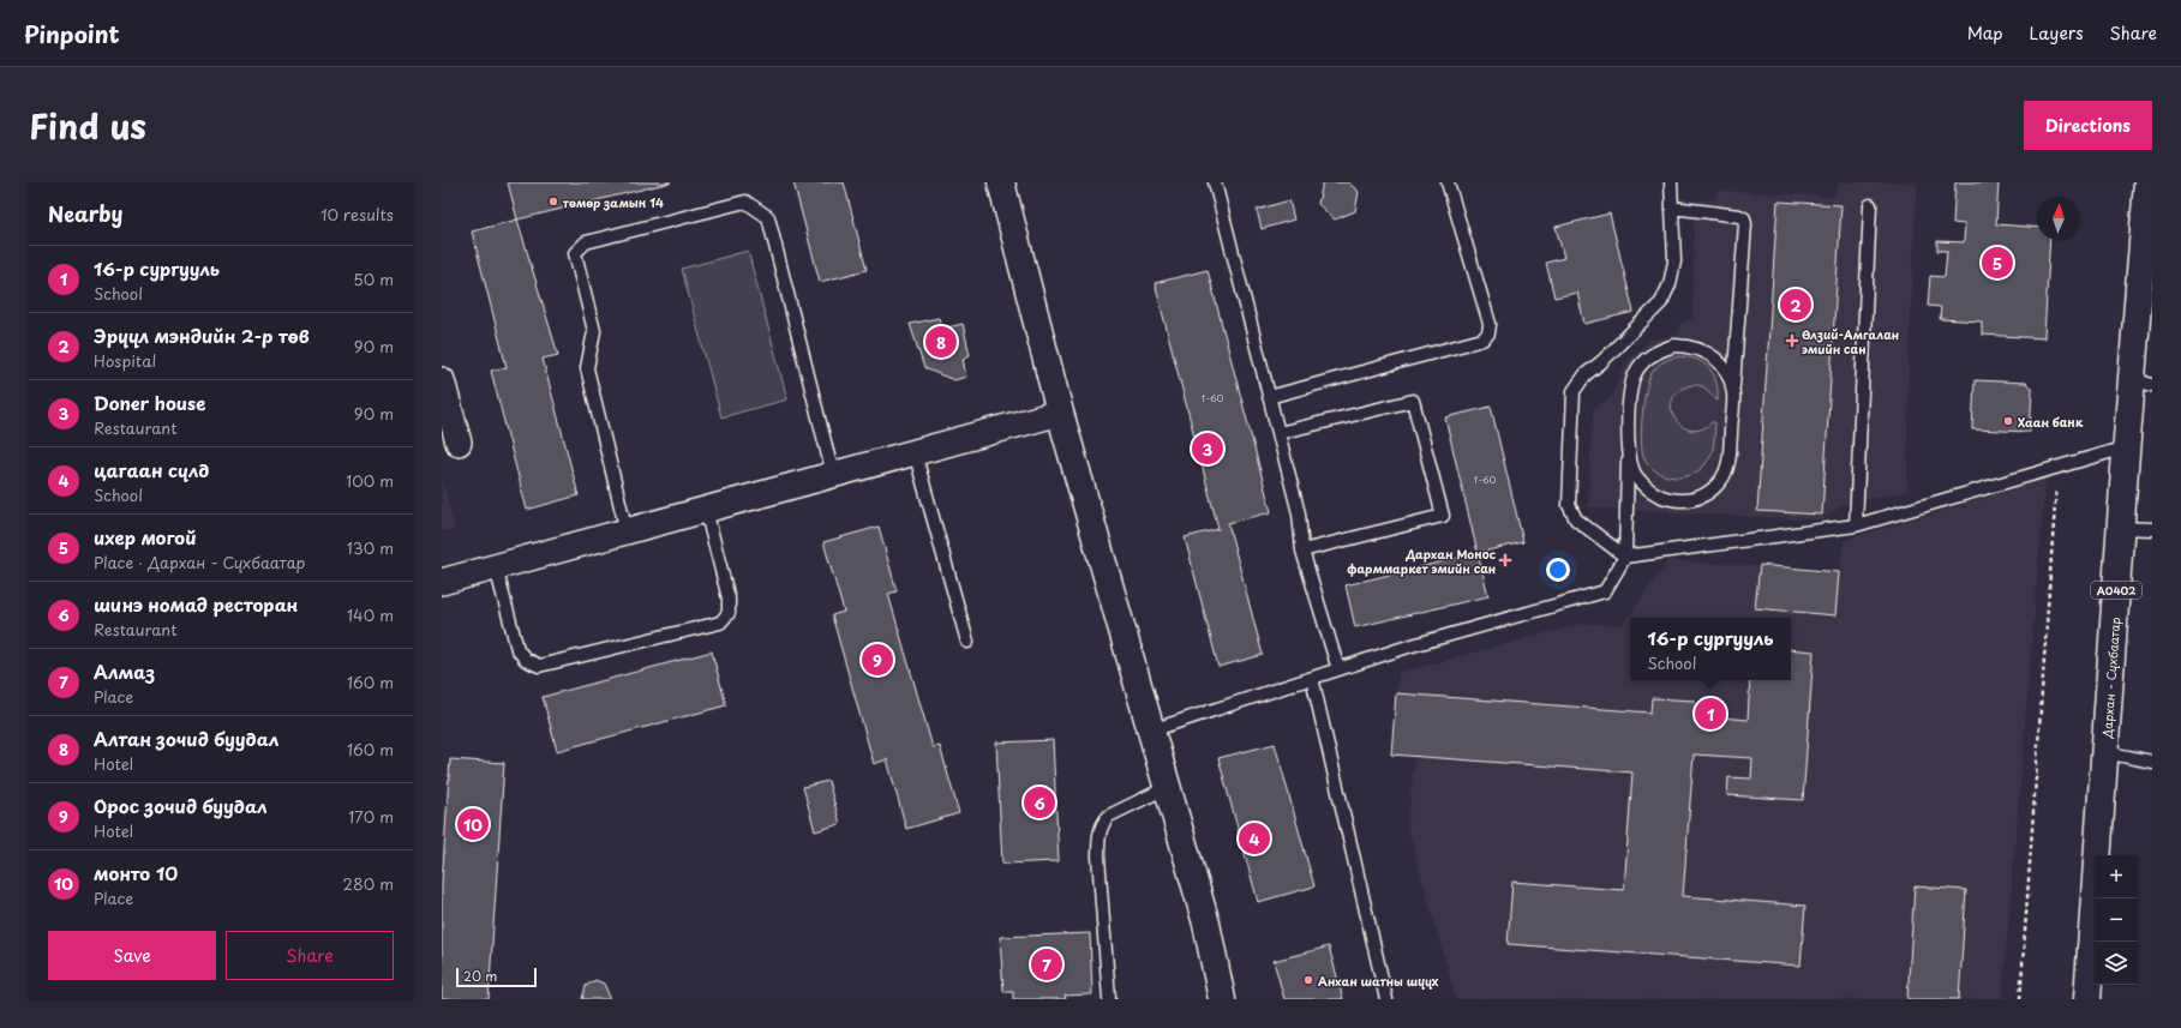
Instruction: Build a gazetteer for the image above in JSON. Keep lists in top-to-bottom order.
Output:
{
  "streets": {
    "main road": ["A0402", "Дархан - Сүхбаатар"]
  },
  "places": {
    "other": ["төмөр замын 14", "Хаан банк", "Анхан шатны шүүх"],
    "health": ["Өлзий-Амгалан эмийн сан", "Дархан Монос фарммаркет эмийн сан"]
  },
  "house_numbers": ["1-60", "1-60"],
  "scale_bar": "20 m",
  "north": "top",
  "page": {
    "header": "Pinpoint",
    "nav": ["Map", "Layers", "Share"],
    "title": "Find us",
    "buttons": [
      "Directions",
      ["Save", "Share"]
    ],
    "heading": ["Nearby", "10 results"],
    "list": [
      {
        "mark": "1",
        "name": "16-р сургууль",
        "note": "School",
        "value": "50 m"
      },
      {
        "mark": "2",
        "name": "Эрүүл мэндийн 2-р төв",
        "note": "Hospital",
        "value": "90 m"
      },
      {
        "mark": "3",
        "name": "Doner house",
        "note": "Restaurant",
        "value": "90 m"
      },
      {
        "mark": "4",
        "name": "цагаан сүлд",
        "note": "School",
        "value": "100 m"
      },
      {
        "mark": "5",
        "name": "ихер могой",
        "note": "Place · Дархан - Сүхбаатар",
        "value": "130 m"
      },
      {
        "mark": "6",
        "name": "шинэ номад ресторан",
        "note": "Restaurant",
        "value": "140 m"
      },
      {
        "mark": "7",
        "name": "Алмаз",
        "note": "Place",
        "value": "160 m"
      },
      {
        "mark": "8",
        "name": "Алтан зочид буудал",
        "note": "Hotel",
        "value": "160 m"
      },
      {
        "mark": "9",
        "name": "Орос зочид буудал",
        "note": "Hotel",
        "value": "170 m"
      },
      {
        "mark": "10",
        "name": "монто 10",
        "note": "Place",
        "value": "280 m"
      }
    ],
    "pins": [
      "5",
      "2",
      "8",
      "3",
      "9",
      "1",
      "6",
      "10",
      "4",
      "7"
    ],
    "popup": ["16-р сургууль", "School"],
    "map_buttons": ["+", "−"],
    "scale": "20 m"
  }
}
